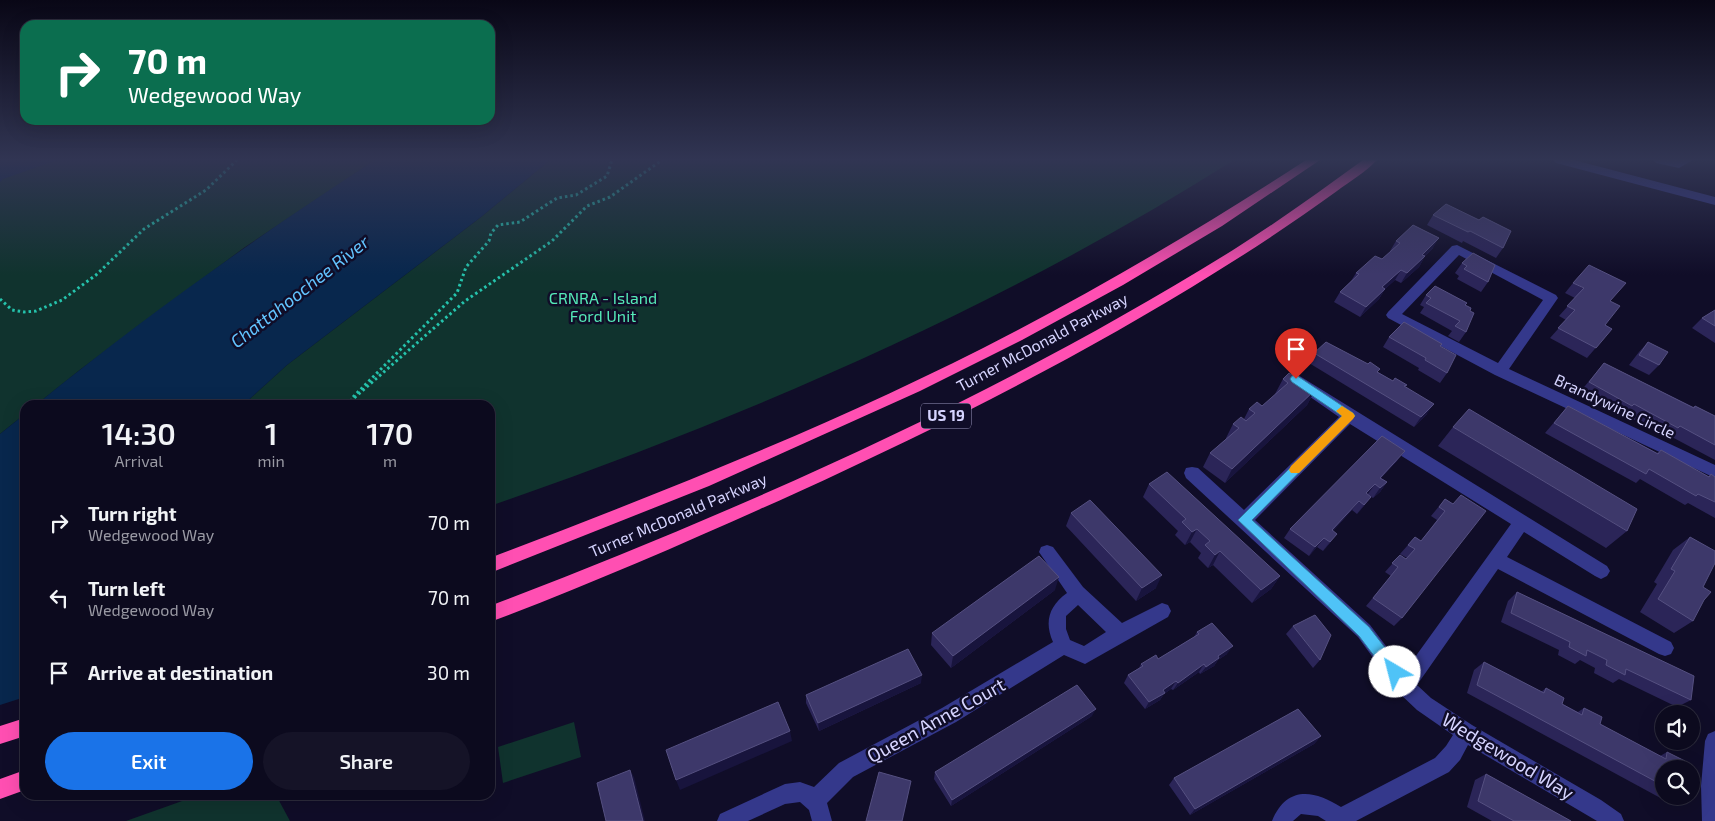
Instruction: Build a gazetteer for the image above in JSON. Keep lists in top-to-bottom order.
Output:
{
  "streets": {
    "highway": ["Turner McDonald Parkway", "US 19"],
    "street": ["Brandywine Circle", "Queen Anne Court", "Wedgewood Way"]
  },
  "water": ["Chattahoochee River"],
  "parks": ["CRNRA - Island Ford Unit"],
  "page": {
    "turn": ["70 m", "Wedgewood Way"],
    "eta": [
      "14:30",
      "Arrival",
      "1",
      "min",
      "170",
      "m"
    ],
    "list": [
      {
        "name": "Turn right",
        "note": "Wedgewood Way",
        "value": "70 m"
      },
      {
        "name": "Turn left",
        "note": "Wedgewood Way",
        "value": "70 m"
      },
      {
        "name": "Arrive at destination",
        "value": "30 m"
      }
    ],
    "buttons": ["Exit", "Share"]
  }
}
